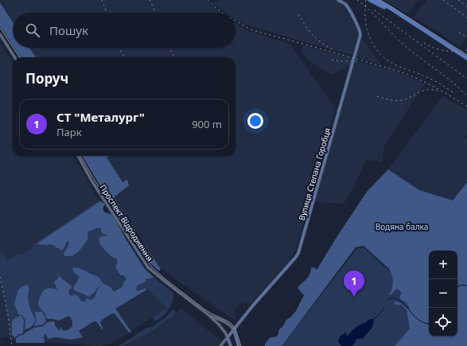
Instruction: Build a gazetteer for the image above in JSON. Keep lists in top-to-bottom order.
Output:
{
  "streets": {
    "main road": ["Вулиця Степана Горобця", "Проспект Відродження"]
  },
  "crossings": [
    ["Вулиця Степана Горобця", "Проспект Відродження"]
  ],
  "parks": ["Водяна балка"],
  "page": {
    "search": "Пошук",
    "heading": "Поруч",
    "list": [
      {
        "mark": "1",
        "name": "СТ \"Металург\"",
        "note": "Парк",
        "value": "900 m"
      }
    ],
    "map_buttons": ["+", "−"],
    "pins": "1"
  }
}
